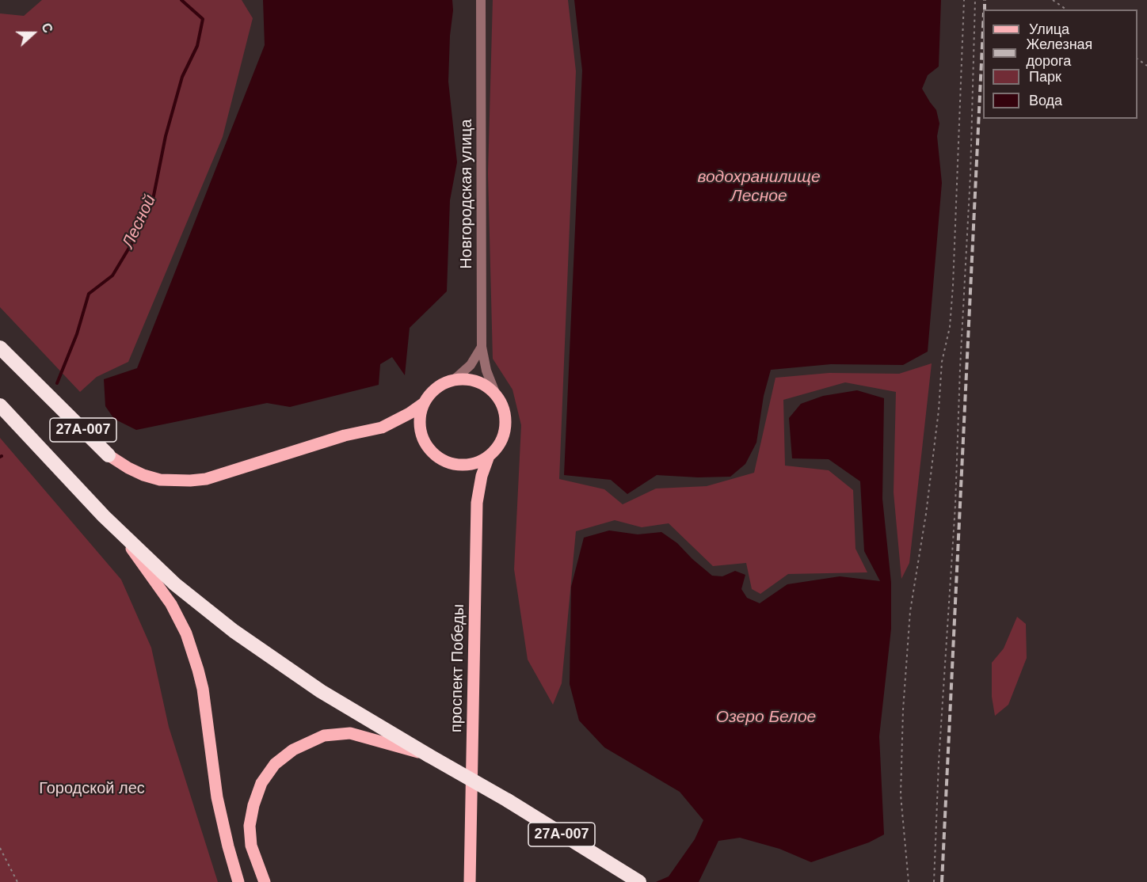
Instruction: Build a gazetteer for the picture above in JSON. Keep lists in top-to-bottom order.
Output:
{
  "streets": {
    "highway": ["27А-007"],
    "main road": ["проспект Победы"],
    "street": ["Новгородская улица"]
  },
  "crossings": [
    ["Новгородская улица", "проспект Победы"]
  ],
  "water": ["водохранилище Лесное", "Лесной", "Озеро Белое"],
  "parks": ["Городской лес"],
  "legend": [
    "Улица",
    "Железная дорога",
    "Парк",
    "Вода"
  ],
  "north": "right"
}
